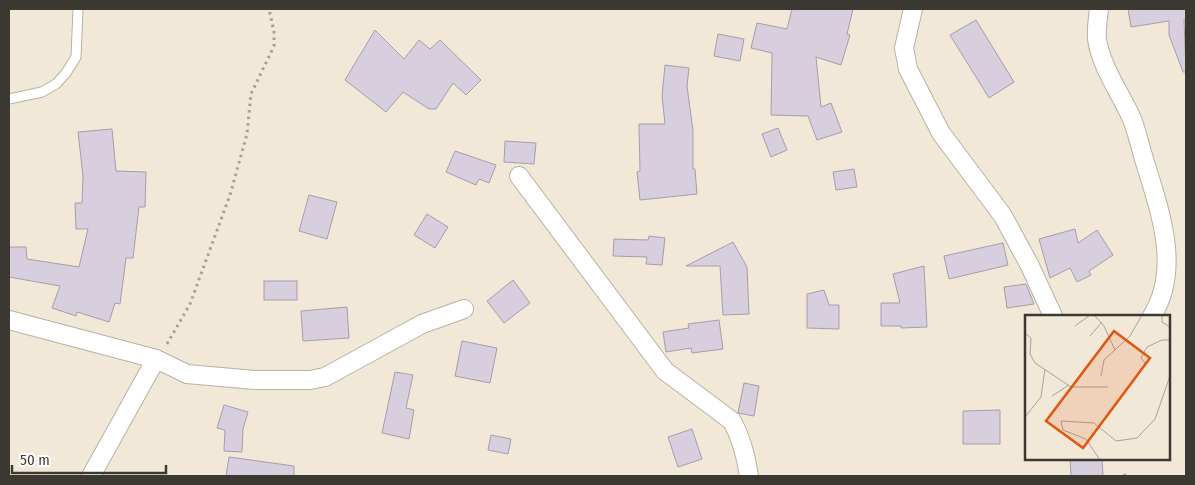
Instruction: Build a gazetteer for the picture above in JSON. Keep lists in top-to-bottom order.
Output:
{
  "scale_bar": "50 m"
}
